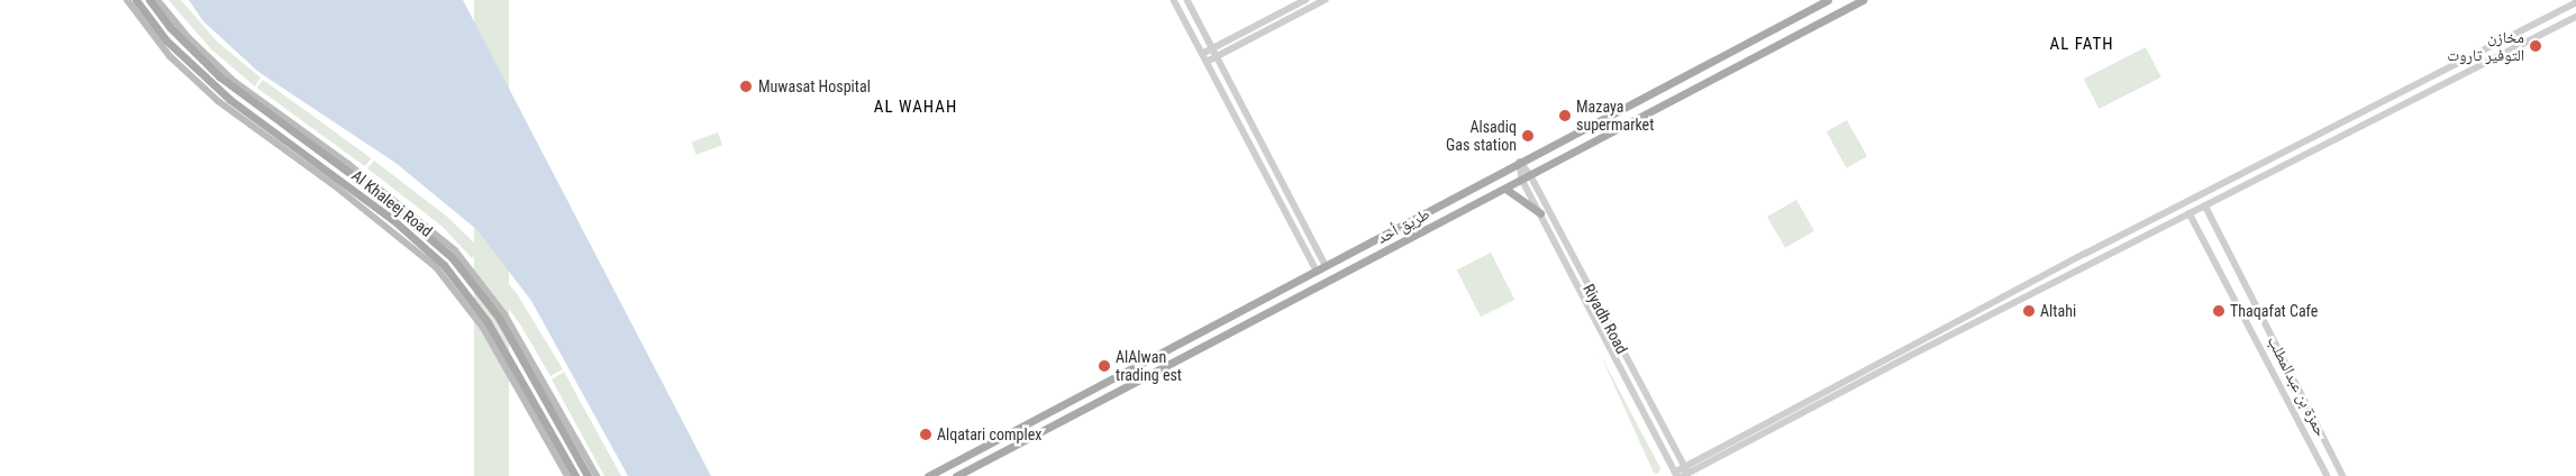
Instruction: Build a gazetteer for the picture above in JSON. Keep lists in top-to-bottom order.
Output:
{
  "streets": {
    "main road": ["Al Khaleej Road", "طريق أحد"],
    "street": ["Riyadh Road", "حمزة بن عبدالمطلب"]
  },
  "crossings": [
    ["طريق أحد", "Riyadh Road"]
  ],
  "districts": ["AL FATH", "AL WAHAH"],
  "places": [
    "مخازن التوفير تاروت",
    "Muwasat Hospital",
    "Mazaya supermarket",
    "Alsadiq Gas station",
    "Altahi",
    "Thaqafat Cafe",
    "AlAlwan trading est",
    "Alqatari complex"
  ]
}
